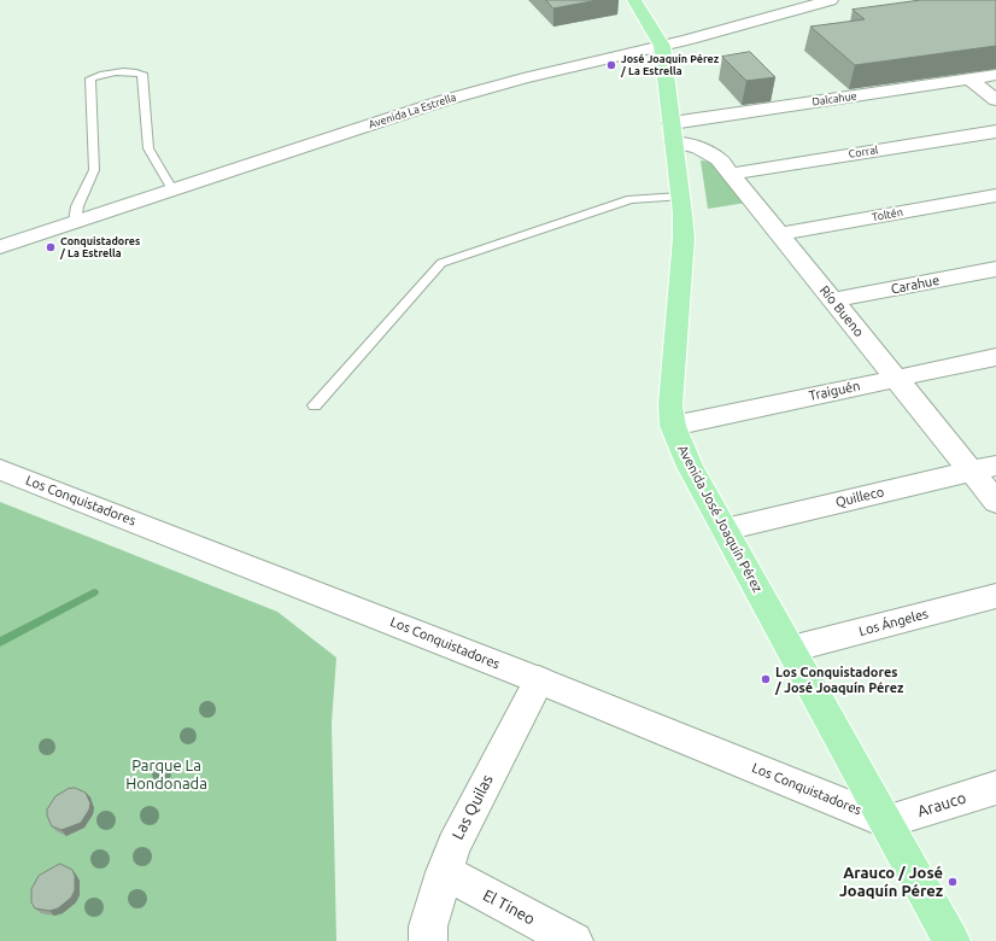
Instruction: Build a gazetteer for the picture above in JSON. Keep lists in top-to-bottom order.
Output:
{
  "streets": {
    "main road": ["Avenida José Joaquín Pérez"],
    "street": [
      "Dalcahue",
      "Avenida La Estrella",
      "Corral",
      "Toltén",
      "Carahue",
      "Río Bueno",
      "Traiguén",
      "Quilleco",
      "Los Conquistadores",
      "Los Ángeles",
      "Arauco",
      "Las Quilas",
      "El Tineo"
    ]
  },
  "crossings": [
    ["Dalcahue", "Río Bueno"],
    ["Dalcahue", "Avenida José Joaquín Pérez"],
    ["Avenida La Estrella", "Avenida José Joaquín Pérez"],
    ["Corral", "Río Bueno"],
    ["Toltén", "Río Bueno"],
    ["Carahue", "Río Bueno"],
    ["Río Bueno", "Traiguén"],
    ["Río Bueno", "Quilleco"],
    ["Río Bueno", "Avenida José Joaquín Pérez"],
    ["Traiguén", "Avenida José Joaquín Pérez"],
    ["Quilleco", "Avenida José Joaquín Pérez"],
    ["Los Conquistadores", "Avenida José Joaquín Pérez"],
    ["Los Conquistadores", "Arauco"],
    ["Los Conquistadores", "Las Quilas"],
    ["Avenida José Joaquín Pérez", "Los Ángeles"],
    ["Avenida José Joaquín Pérez", "Arauco"],
    ["Las Quilas", "El Tineo"]
  ],
  "parks": ["Parque La Hondonada"],
  "places": [
    "José Joaquín Pérez / La Estrella",
    "Conquistadores / La Estrella",
    "Los Conquistadores / José Joaquín Pérez",
    "Arauco / José Joaquín Pérez"
  ]
}
